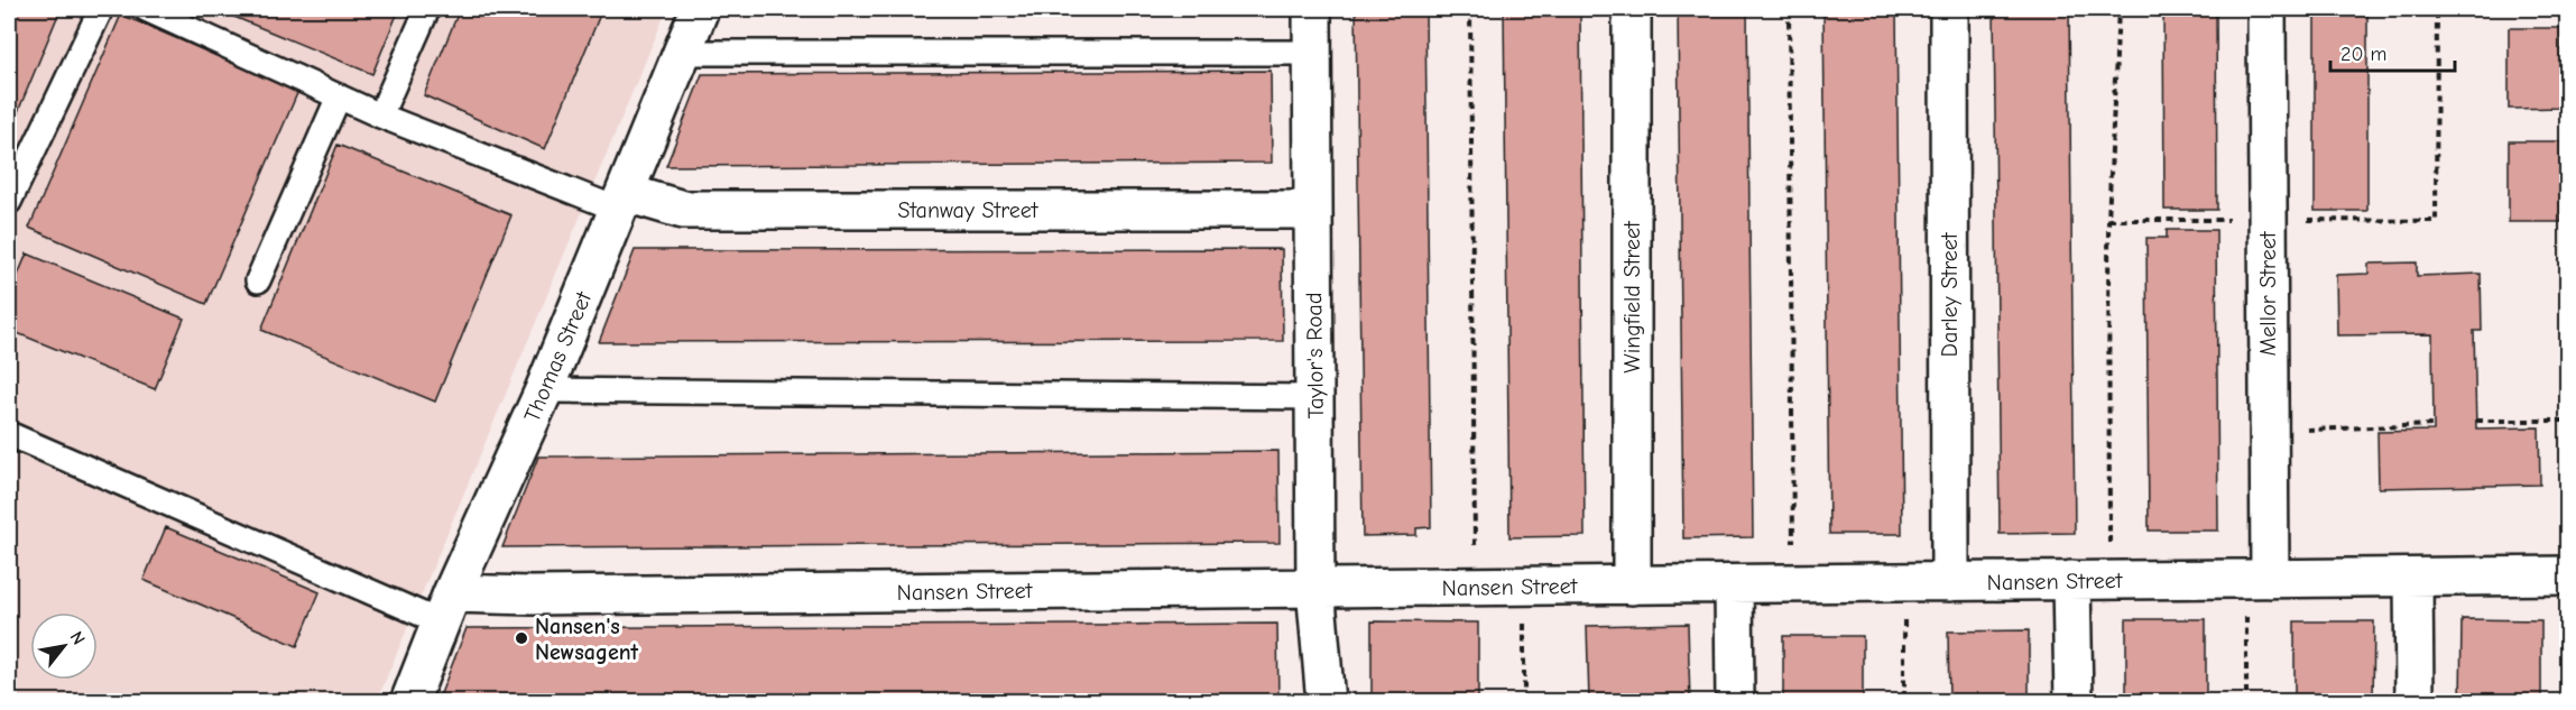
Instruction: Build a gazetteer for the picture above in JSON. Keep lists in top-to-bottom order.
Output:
{
  "streets": {
    "street": [
      "Stanway Street",
      "Mellor Street",
      "Darley Street",
      "Wingfield Street",
      "Taylor's Road",
      "Thomas Street",
      "Nansen Street"
    ]
  },
  "crossings": [
    ["Stanway Street", "Taylor's Road"],
    ["Stanway Street", "Thomas Street"],
    ["Mellor Street", "Nansen Street"],
    ["Darley Street", "Nansen Street"],
    ["Wingfield Street", "Nansen Street"],
    ["Taylor's Road", "Nansen Street"],
    ["Thomas Street", "Nansen Street"]
  ],
  "places": ["Nansen's Newsagent"],
  "scale_bar": "20 m",
  "north": "top right"
}
